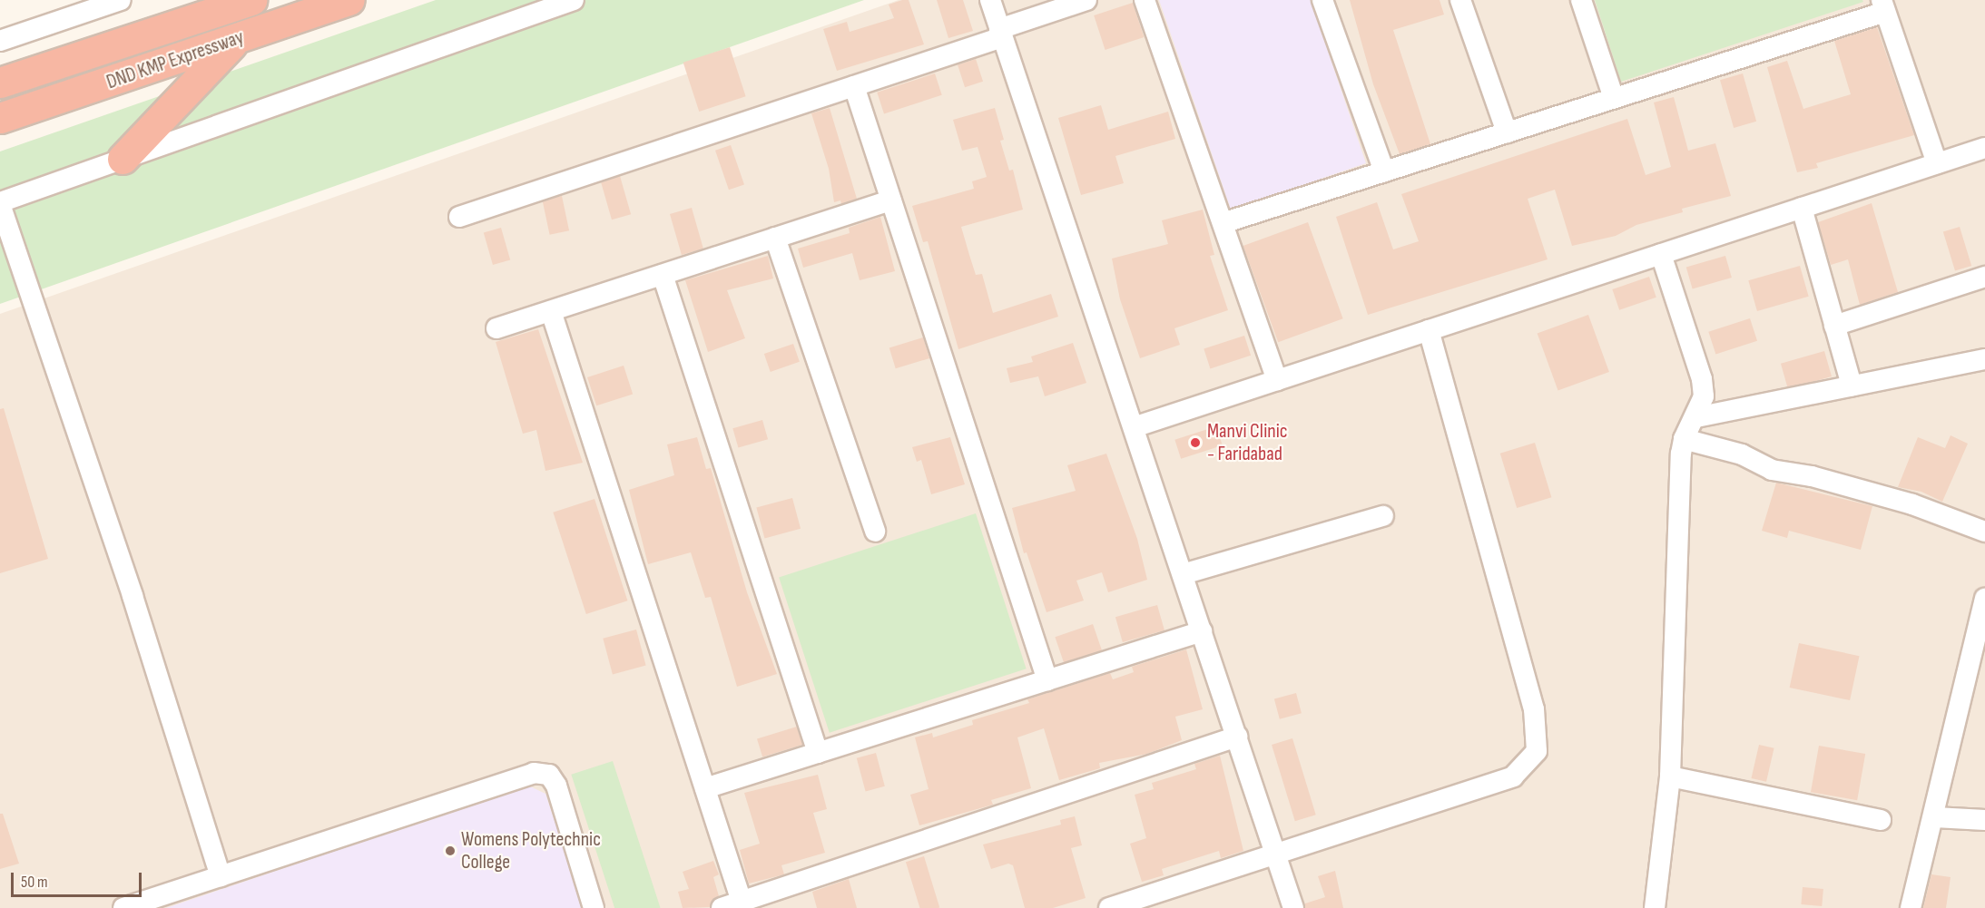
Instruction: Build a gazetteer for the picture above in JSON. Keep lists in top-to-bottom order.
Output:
{
  "streets": {
    "highway": ["DND KMP Expressway"]
  },
  "places": ["Manvi Clinic - Faridabad", "Womens Polytechnic College"],
  "scale_bar": "50 m"
}
